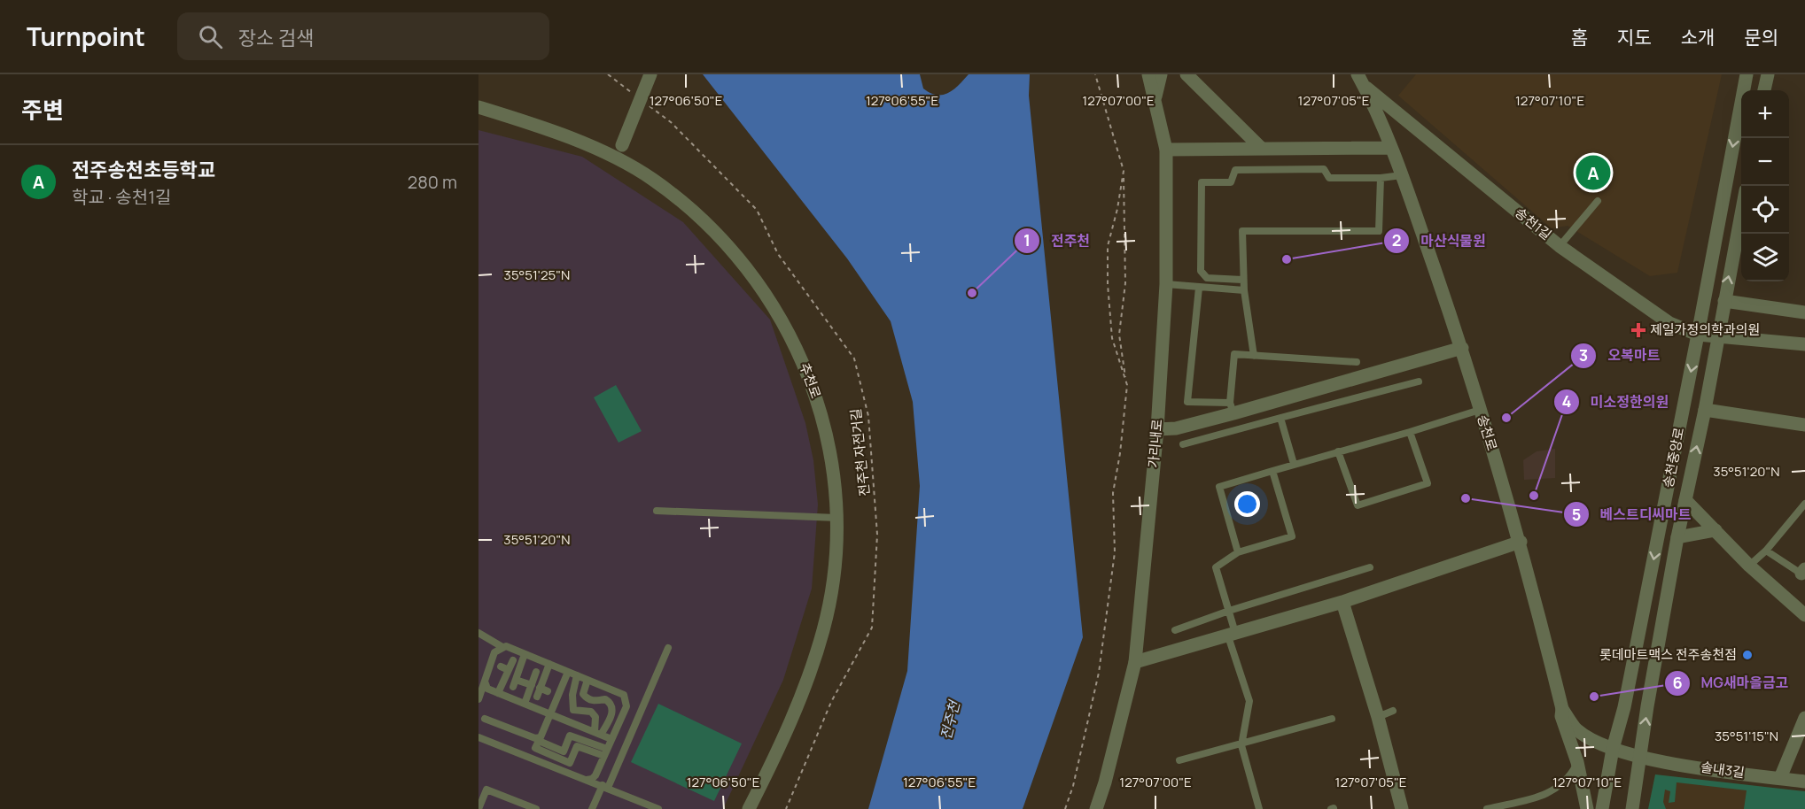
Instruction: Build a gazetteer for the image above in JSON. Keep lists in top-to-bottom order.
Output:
{
  "streets": {
    "street": [
      "송천1길",
      "추천로",
      "송천로",
      "가리내로",
      "송천중앙로",
      "솔내3길"
    ],
    "path": ["전주천 자전거길"]
  },
  "crossings": [
    ["송천1길", "송천로"],
    ["송천1길", "송천중앙로"],
    ["송천로", "송천중앙로"],
    ["송천로", "솔내3길"],
    ["송천중앙로", "솔내3길"]
  ],
  "water": ["전주천"],
  "places": {
    "other": [
      "마산식물원",
      "전주천",
      "오복마트",
      "미소정한의원",
      "베스트디씨마트",
      "롯데마트맥스 전주송천점",
      "MG새마을금고"
    ],
    "health": ["제일가정의학과의원"]
  },
  "page": {
    "header": "Turnpoint",
    "search": "장소 검색",
    "nav": [
      "홈",
      "지도",
      "소개",
      "문의"
    ],
    "heading": "주변",
    "map_buttons": ["+", "−"],
    "list": [
      {
        "mark": "A",
        "name": "전주송천초등학교",
        "note": "학교 · 송천1길",
        "value": "280 m"
      }
    ],
    "pins": "A"
  },
  "coordinates": [
    "127°06'50\"E",
    "127°06'55\"E",
    "127°07'00\"E",
    "127°07'05\"E",
    "127°07'10\"E",
    "35°51'25\"N",
    "35°51'20\"N",
    "35°51'15\"N"
  ]
}
